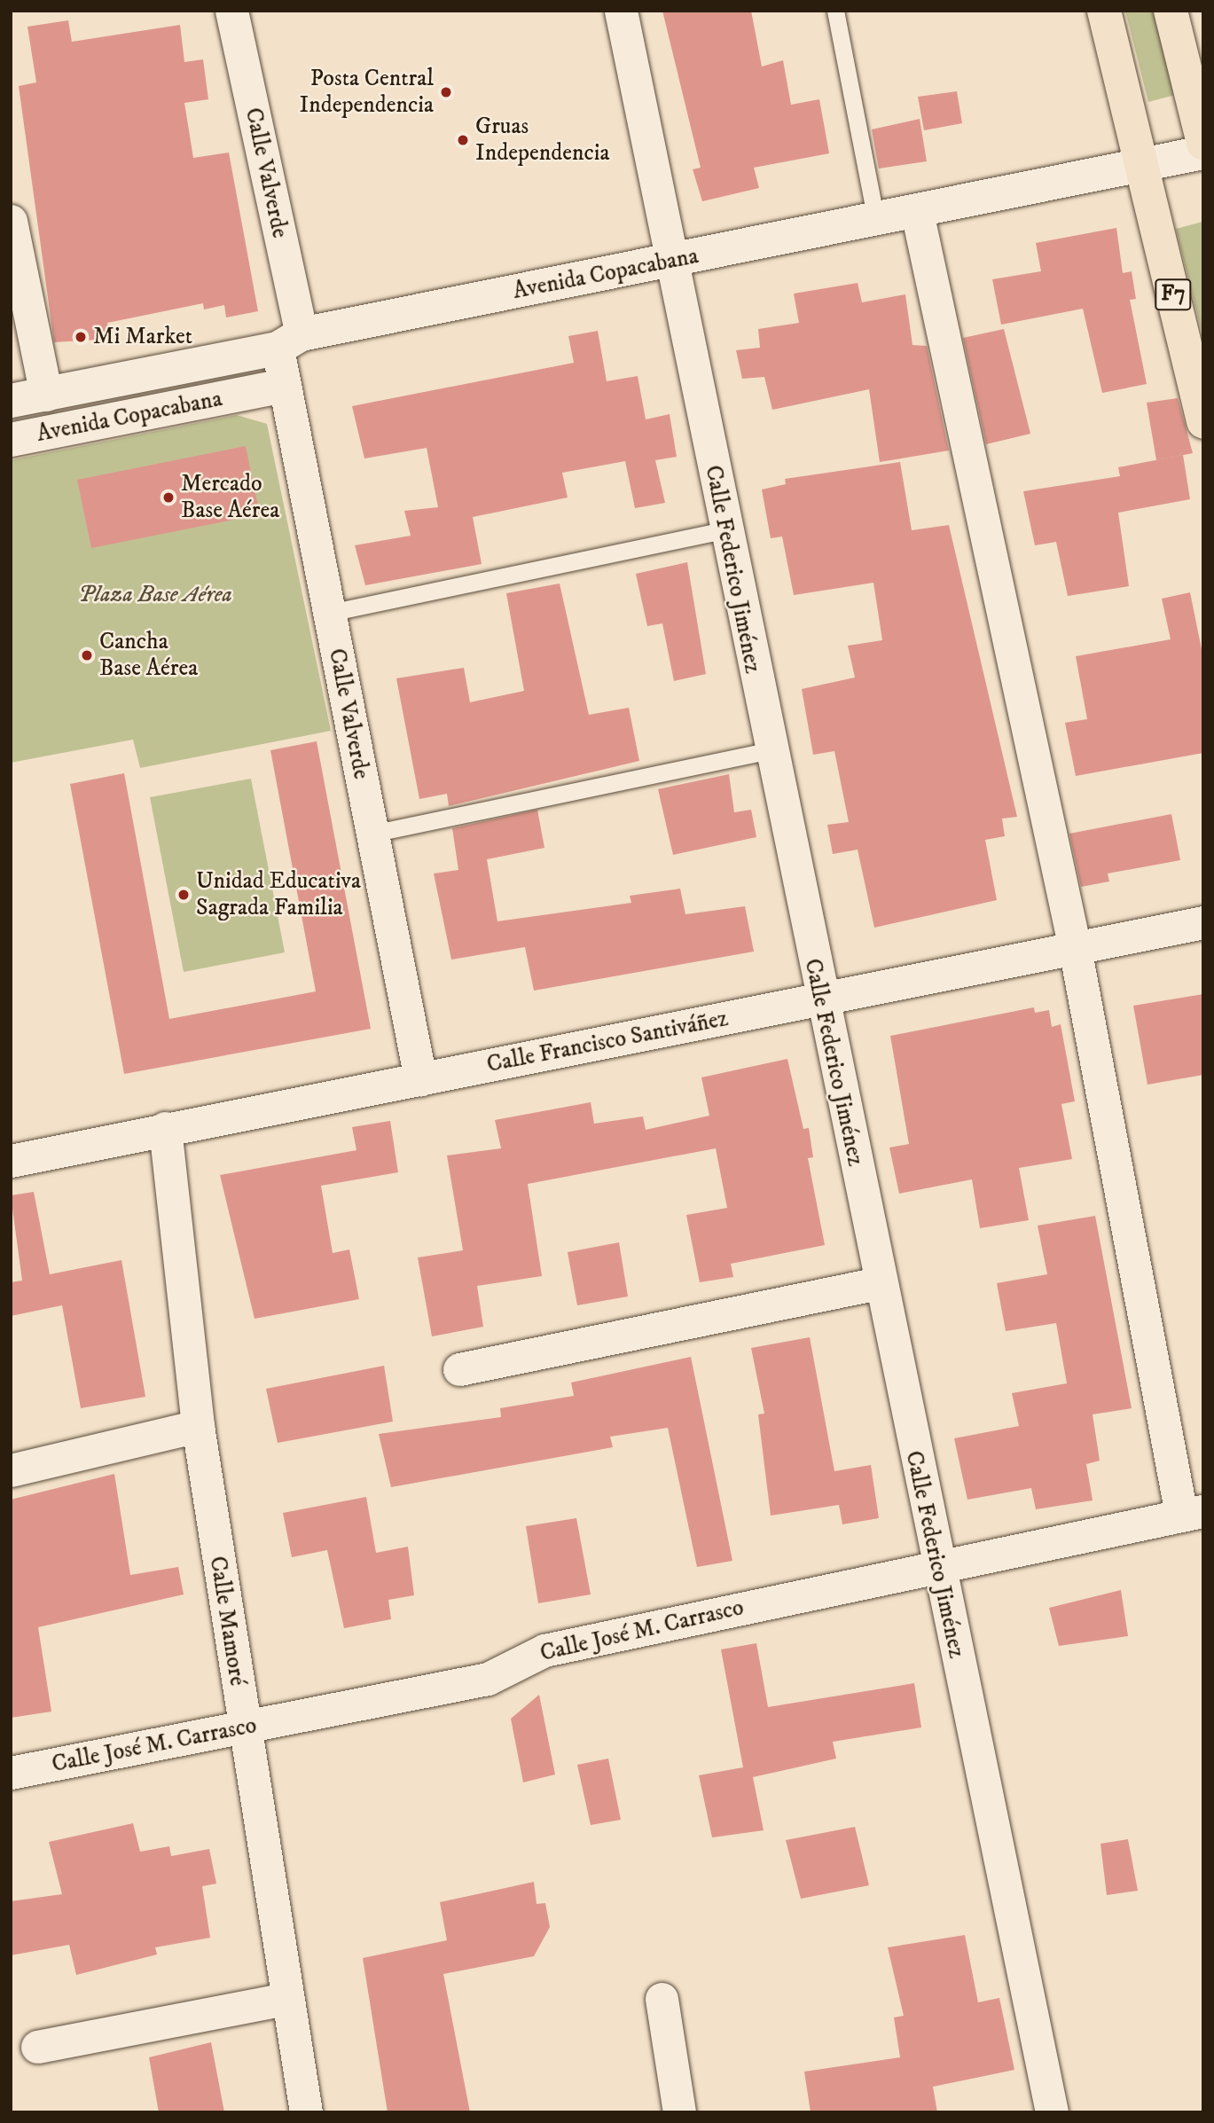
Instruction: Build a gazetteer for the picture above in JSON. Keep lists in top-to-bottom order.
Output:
{
  "streets": {
    "highway": ["F7"],
    "main road": ["Avenida Copacabana"],
    "street": [
      "Calle Valverde",
      "Calle Federico Jiménez",
      "Calle Francisco Santiváñez",
      "Calle Mamoré",
      "Calle José M. Carrasco"
    ]
  },
  "crossings": [
    ["Calle Valverde", "Avenida Copacabana"],
    ["Calle Valverde", "Calle Francisco Santiváñez"],
    ["Avenida Copacabana", "F7"],
    ["Avenida Copacabana", "Calle Federico Jiménez"],
    ["Calle Federico Jiménez", "Calle Francisco Santiváñez"],
    ["Calle Federico Jiménez", "Calle José M. Carrasco"],
    ["Calle Francisco Santiváñez", "Calle Mamoré"],
    ["Calle Mamoré", "Calle José M. Carrasco"]
  ],
  "parks": ["Plaza Base Aérea"],
  "places": [
    "Posta Central Independencia",
    "Gruas Independencia",
    "Mi Market",
    "Mercado Base Aérea",
    "Cancha Base Aérea",
    "Unidad Educativa Sagrada Familia"
  ]
}
